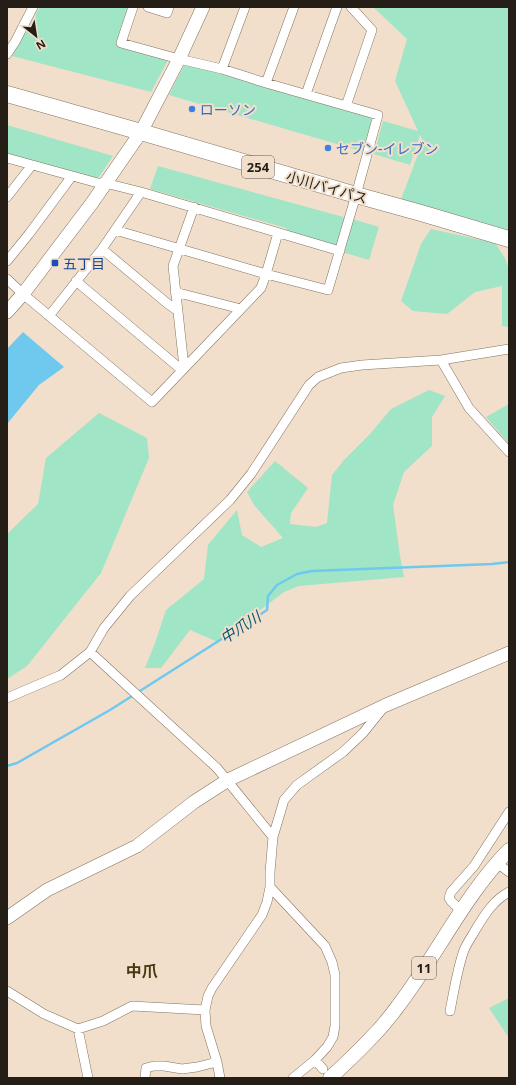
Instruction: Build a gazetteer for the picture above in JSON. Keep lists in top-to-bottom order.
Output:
{
  "streets": {
    "highway": ["254", "小川バイパス"],
    "main road": ["11"]
  },
  "districts": ["中爪"],
  "water": ["中爪川"],
  "places": {
    "other": ["ローソン", "セブン-イレブン"],
    "transit": ["五丁目"]
  },
  "north": "bottom right"
}
